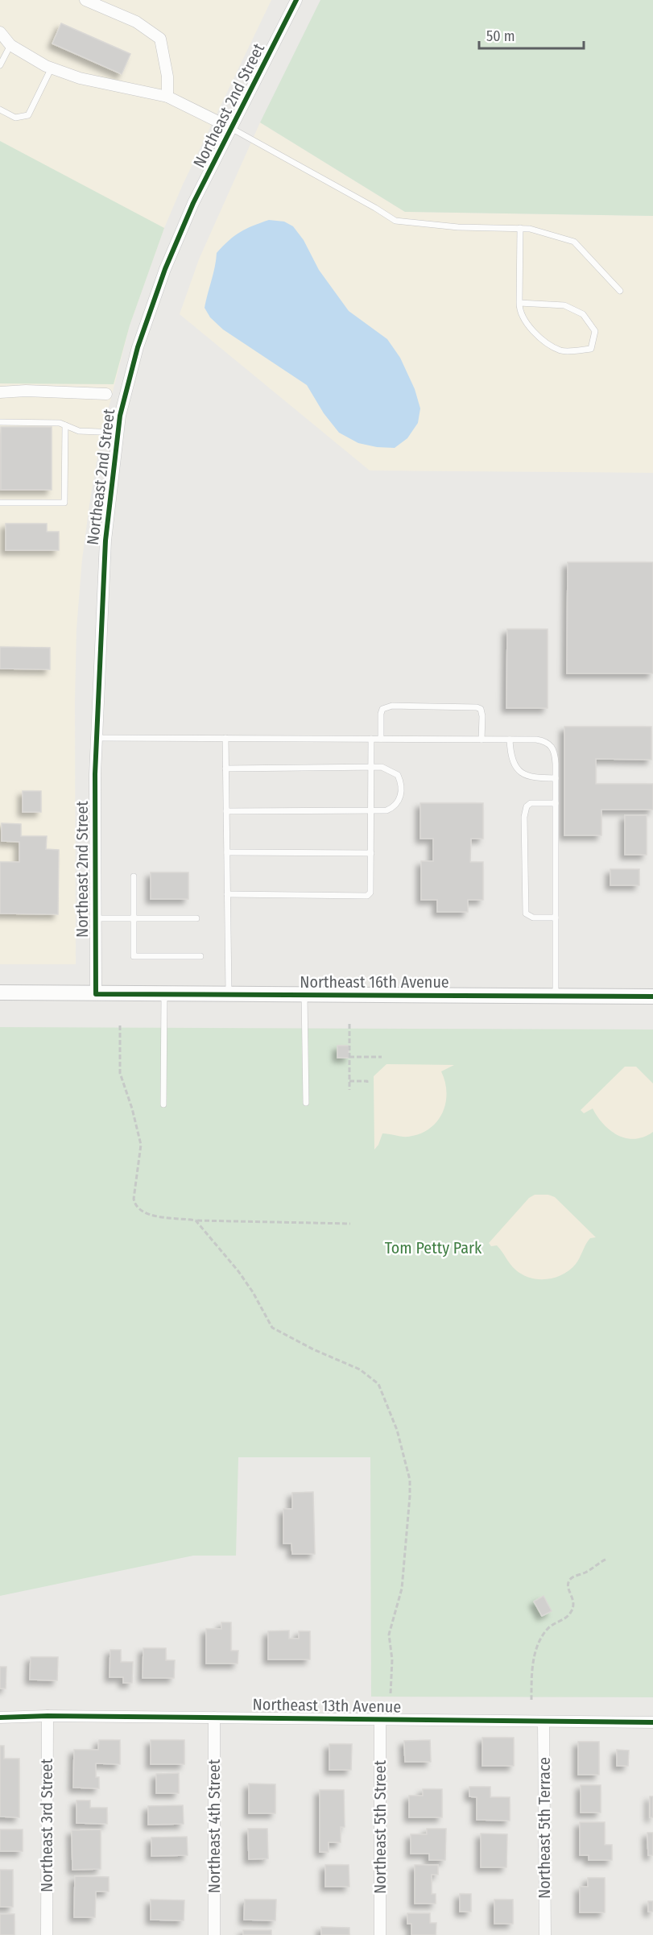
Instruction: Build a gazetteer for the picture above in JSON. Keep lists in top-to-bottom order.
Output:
{
  "streets": {
    "street": [
      "Northeast 2nd Street",
      "Northeast 16th Avenue",
      "Northeast 13th Avenue",
      "Northeast 3rd Street",
      "Northeast 4th Street",
      "Northeast 5th Street",
      "Northeast 5th Terrace"
    ]
  },
  "crossings": [
    ["Northeast 2nd Street", "Northeast 16th Avenue"],
    ["Northeast 13th Avenue", "Northeast 3rd Street"],
    ["Northeast 13th Avenue", "Northeast 4th Street"],
    ["Northeast 13th Avenue", "Northeast 5th Street"],
    ["Northeast 13th Avenue", "Northeast 5th Terrace"]
  ],
  "parks": ["Tom Petty Park"],
  "scale_bar": "50 m"
}
